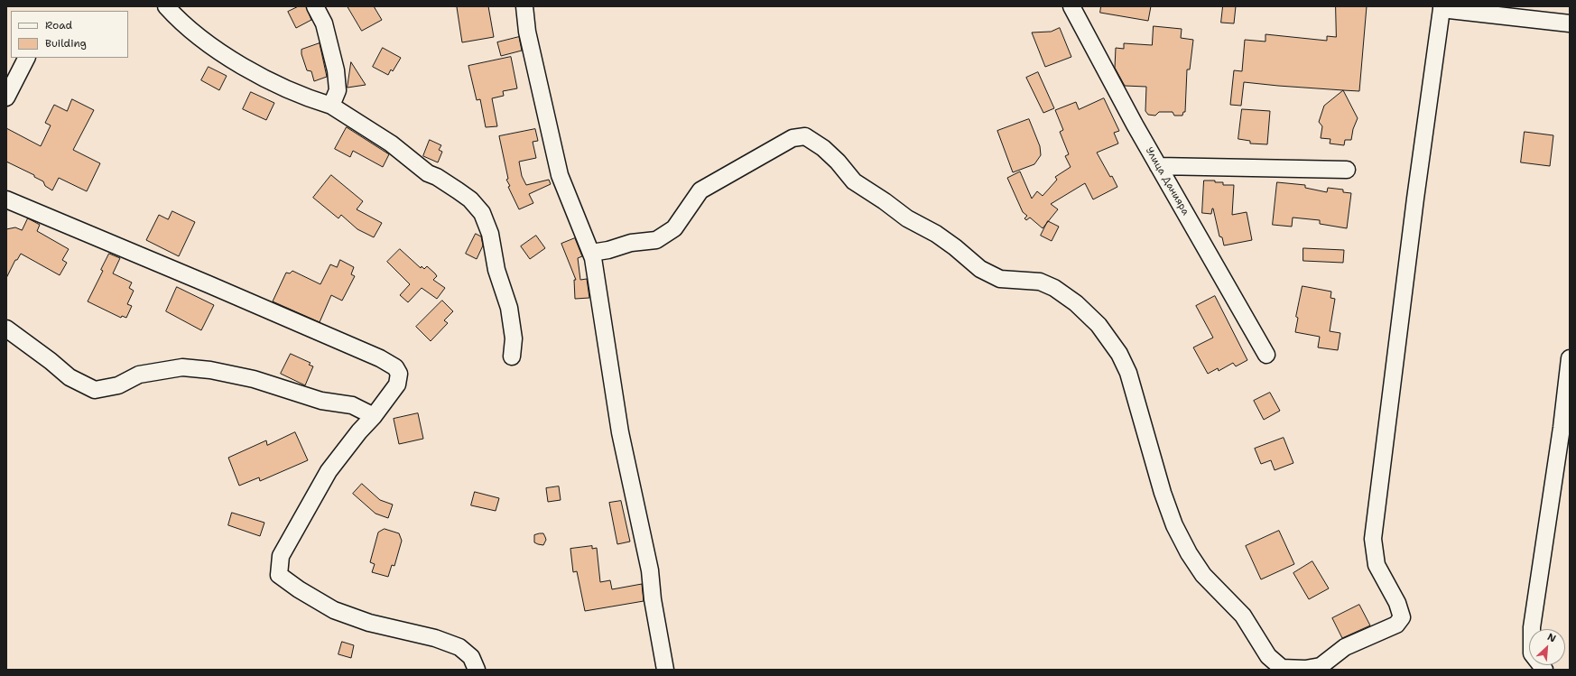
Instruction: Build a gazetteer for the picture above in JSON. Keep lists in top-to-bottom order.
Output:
{
  "streets": {
    "street": ["Улица Данияра"]
  },
  "legend": ["Road", "Building"],
  "north": "top right"
}
